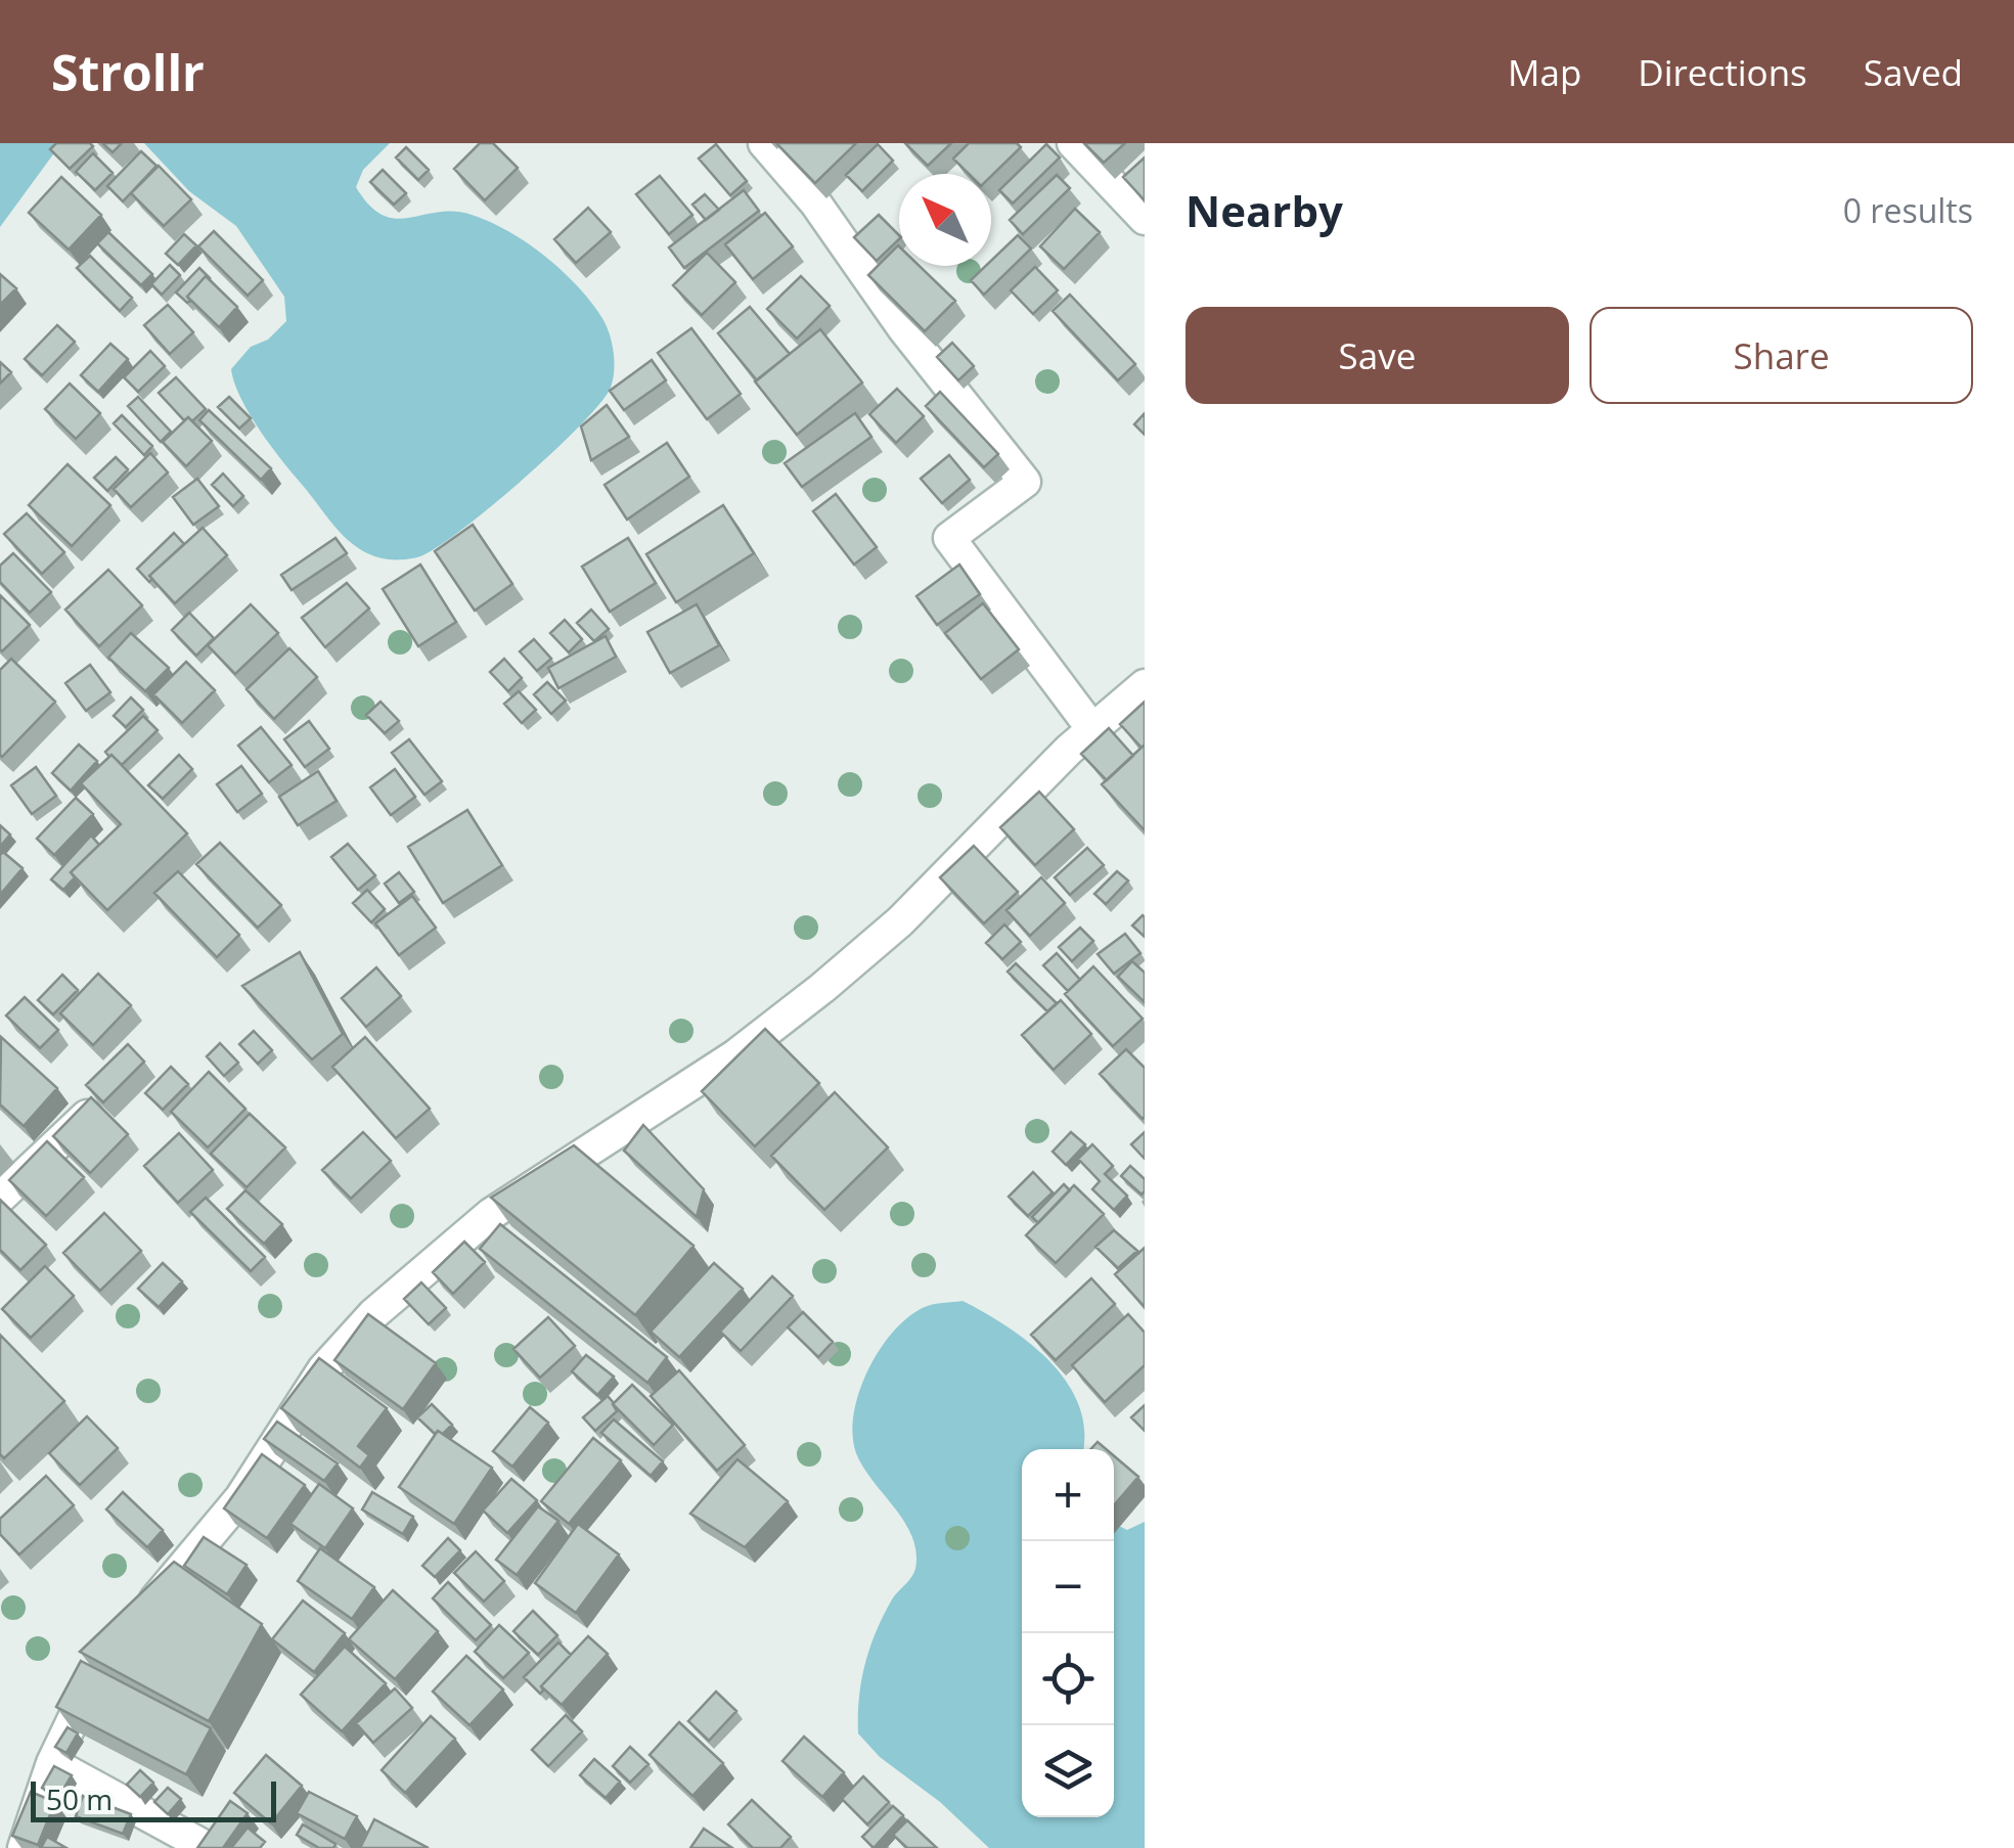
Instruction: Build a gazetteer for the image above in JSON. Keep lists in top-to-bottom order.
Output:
{
  "scale_bar": "50 m",
  "north": "top left",
  "page": {
    "header": "Strollr",
    "nav": ["Map", "Directions", "Saved"],
    "heading": ["Nearby", "0 results"],
    "buttons": ["Save", "Share"],
    "map_buttons": ["+", "−"],
    "scale": "50 m"
  }
}
